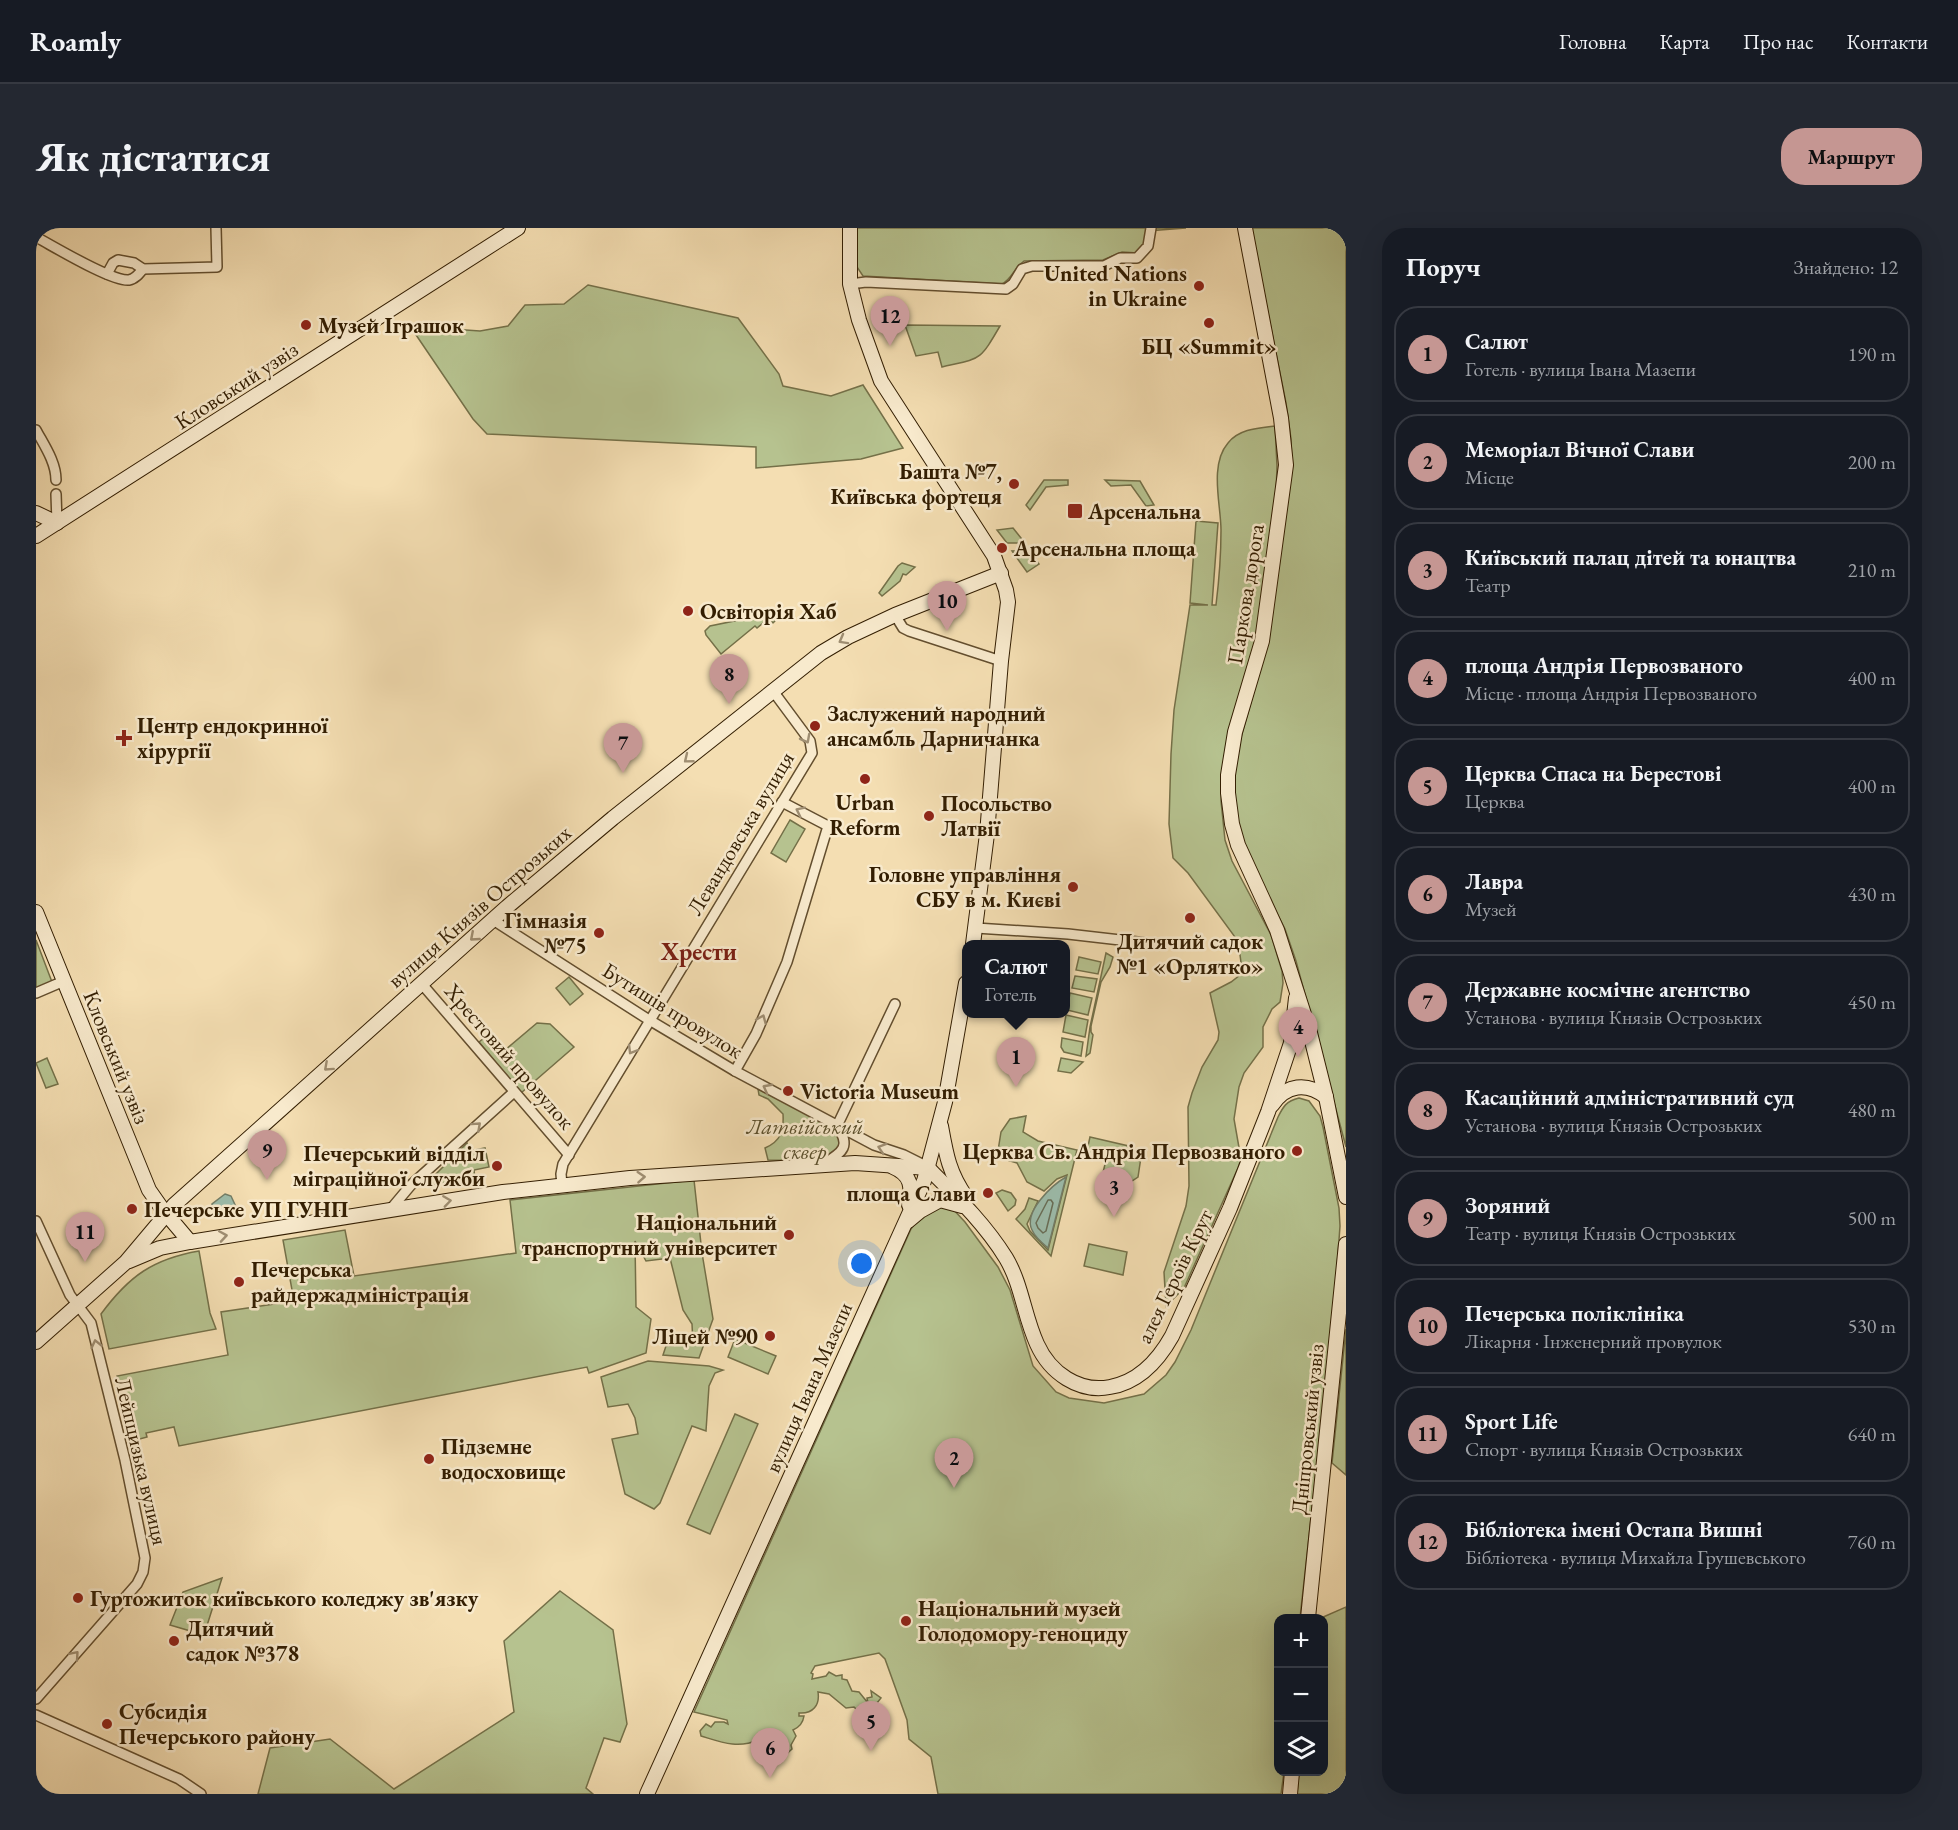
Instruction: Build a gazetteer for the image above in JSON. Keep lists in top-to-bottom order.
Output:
{
  "streets": {
    "main road": [
      "Кловський узвіз",
      "Паркова дорога",
      "вулиця Князів Острозьких",
      "алея Героїв Крут",
      "вулиця Івана Мазепи",
      "Дніпровський узвіз"
    ],
    "street": [
      "Левандовська вулиця",
      "Бутишів провулок",
      "Хрестовий провулок",
      "Лейпцизька вулиця"
    ]
  },
  "crossings": [
    ["Кловський узвіз", "вулиця Князів Острозьких"],
    ["Паркова дорога", "алея Героїв Крут"],
    ["Левандовська вулиця", "вулиця Князів Острозьких"],
    ["Левандовська вулиця", "Бутишів провулок"],
    ["Левандовська вулиця", "Хрестовий провулок"],
    ["вулиця Князів Острозьких", "Бутишів провулок"],
    ["вулиця Князів Острозьких", "Хрестовий провулок"],
    ["вулиця Князів Острозьких", "Лейпцизька вулиця"],
    ["Бутишів провулок", "алея Героїв Крут"],
    ["Бутишів провулок", "вулиця Івана Мазепи"],
    ["алея Героїв Крут", "вулиця Івана Мазепи"]
  ],
  "one_way": [
    "Левандовська вулиця",
    "вулиця Князів Острозьких",
    "Бутишів провулок",
    "Лейпцизька вулиця"
  ],
  "districts": ["Хрести"],
  "parks": ["Латвійський сквер"],
  "places": {
    "other": [
      "United Nations in Ukraine",
      "БЦ «Summit»",
      "Музей Іграшок",
      "Башта №7, Київська фортеця",
      "Арсенальна площа",
      "Освіторія Хаб",
      "Заслужений народний ансамбль Дарничанка",
      "Urban Reform",
      "Посольство Латвії",
      "Головне управління СБУ в м. Києві",
      "Дитячий садок №1 «Орлятко»",
      "Гімназія №75",
      "Victoria Museum",
      "Церква Св. Андрія Первозваного",
      "Печерський відділ міграційної служби",
      "площа Слави",
      "Печерське УП ГУНП",
      "Національний транспортний університет",
      "Печерська райдержадміністрація",
      "Ліцей №90",
      "Підземне водосховище",
      "Гуртожиток київського коледжу зв'язку",
      "Національний музей Голодомору-геноциду",
      "Дитячий садок №378",
      "Субсидія Печерського району"
    ],
    "transit": ["Арсенальна"],
    "health": ["Центр ендокринної хірургії"]
  },
  "page": {
    "header": "Roamly",
    "nav": [
      "Головна",
      "Карта",
      "Про нас",
      "Контакти"
    ],
    "buttons": "Маршрут",
    "title": "Як дістатися",
    "heading": ["Поруч", "Знайдено: 12"],
    "pins": [
      "12",
      "10",
      "8",
      "7",
      "4",
      "1",
      "9",
      "3",
      "11",
      "2",
      "5",
      "6"
    ],
    "list": [
      {
        "mark": "1",
        "name": "Салют",
        "note": "Готель · вулиця Івана Мазепи",
        "value": "190 m"
      },
      {
        "mark": "2",
        "name": "Меморіал Вічної Слави",
        "note": "Місце",
        "value": "200 m"
      },
      {
        "mark": "3",
        "name": "Київський палац дітей та юнацтва",
        "note": "Театр",
        "value": "210 m"
      },
      {
        "mark": "4",
        "name": "площа Андрія Первозваного",
        "note": "Місце · площа Андрія Первозваного",
        "value": "400 m"
      },
      {
        "mark": "5",
        "name": "Церква Спаса на Берестові",
        "note": "Церква",
        "value": "400 m"
      },
      {
        "mark": "6",
        "name": "Лавра",
        "note": "Музей",
        "value": "430 m"
      },
      {
        "mark": "7",
        "name": "Державне космічне агентство",
        "note": "Установа · вулиця Князів Острозьких",
        "value": "450 m"
      },
      {
        "mark": "8",
        "name": "Касаційний адміністративний суд",
        "note": "Установа · вулиця Князів Острозьких",
        "value": "480 m"
      },
      {
        "mark": "9",
        "name": "Зоряний",
        "note": "Театр · вулиця Князів Острозьких",
        "value": "500 m"
      },
      {
        "mark": "10",
        "name": "Печерська поліклініка",
        "note": "Лікарня · Інженерний провулок",
        "value": "530 m"
      },
      {
        "mark": "11",
        "name": "Sport Life",
        "note": "Спорт · вулиця Князів Острозьких",
        "value": "640 m"
      },
      {
        "mark": "12",
        "name": "Бібліотека імені Остапа Вишні",
        "note": "Бібліотека · вулиця Михайла Грушевського",
        "value": "760 m"
      }
    ],
    "popup": ["Салют", "Готель"],
    "map_buttons": ["+", "−"]
  }
}
